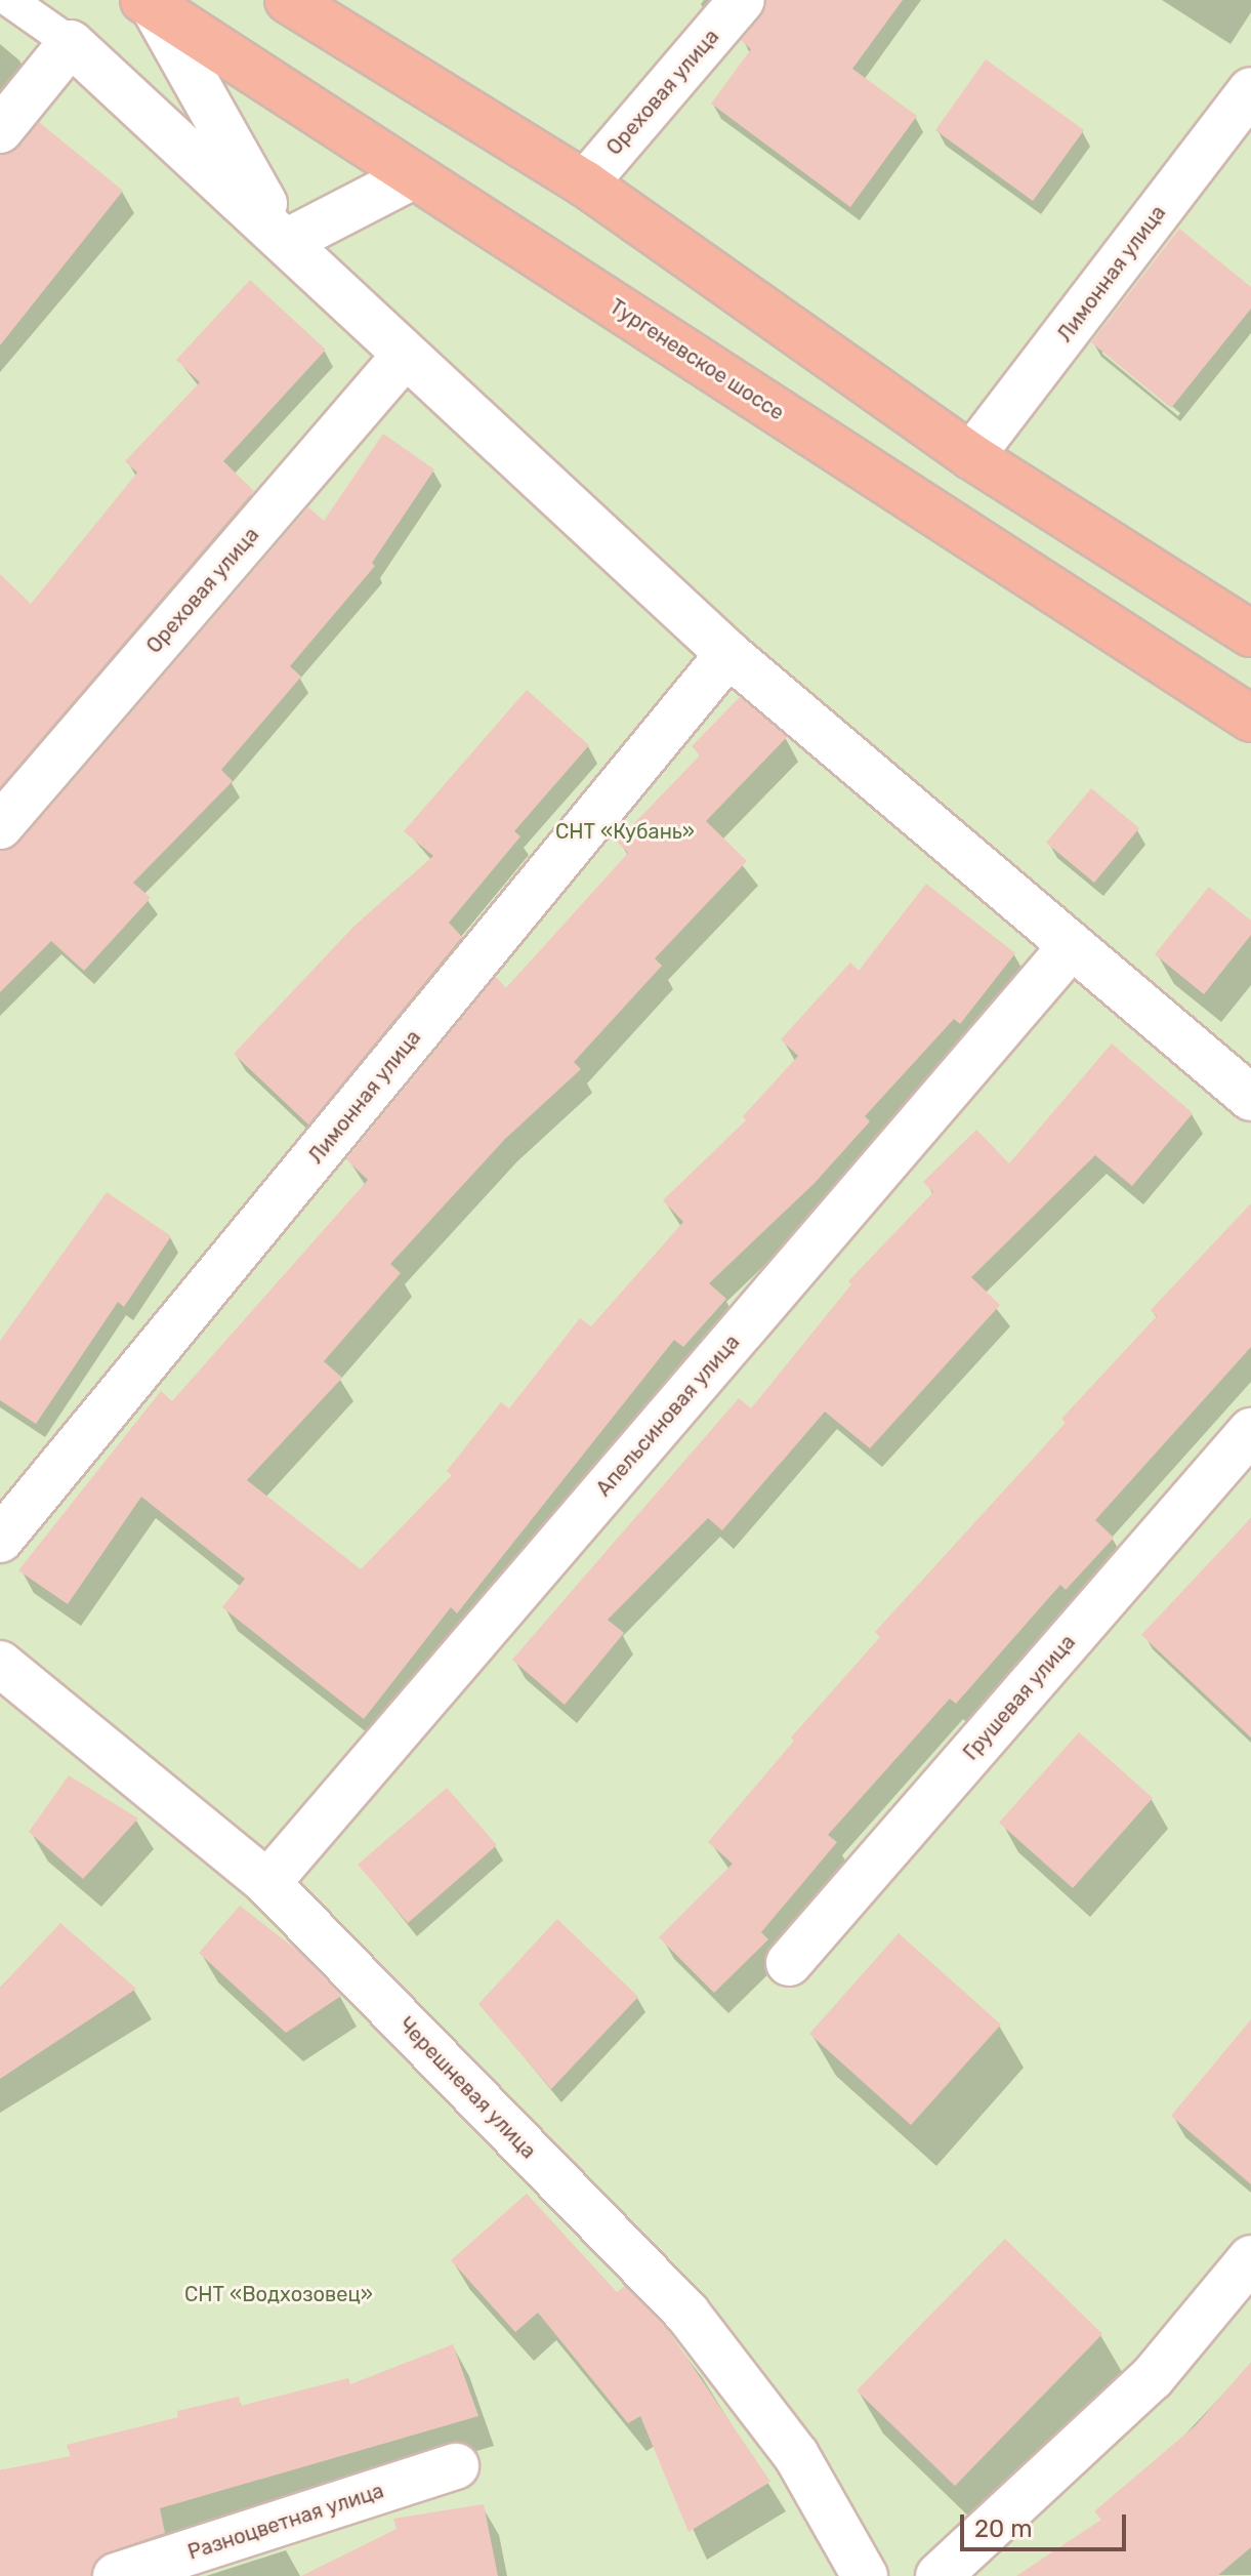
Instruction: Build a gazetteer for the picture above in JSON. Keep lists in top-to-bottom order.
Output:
{
  "streets": {
    "highway": ["Тургеневское шоссе"],
    "street": [
      "Ореховая улица",
      "Лимонная улица",
      "Апельсиновая улица",
      "Грушевая улица",
      "Черешневая улица",
      "Разноцветная улица"
    ]
  },
  "crossings": [
    ["Апельсиновая улица", "Черешневая улица"]
  ],
  "parks": ["СНТ «Кубань»", "СНТ «Водхозовец»"],
  "scale_bar": "20 m"
}
